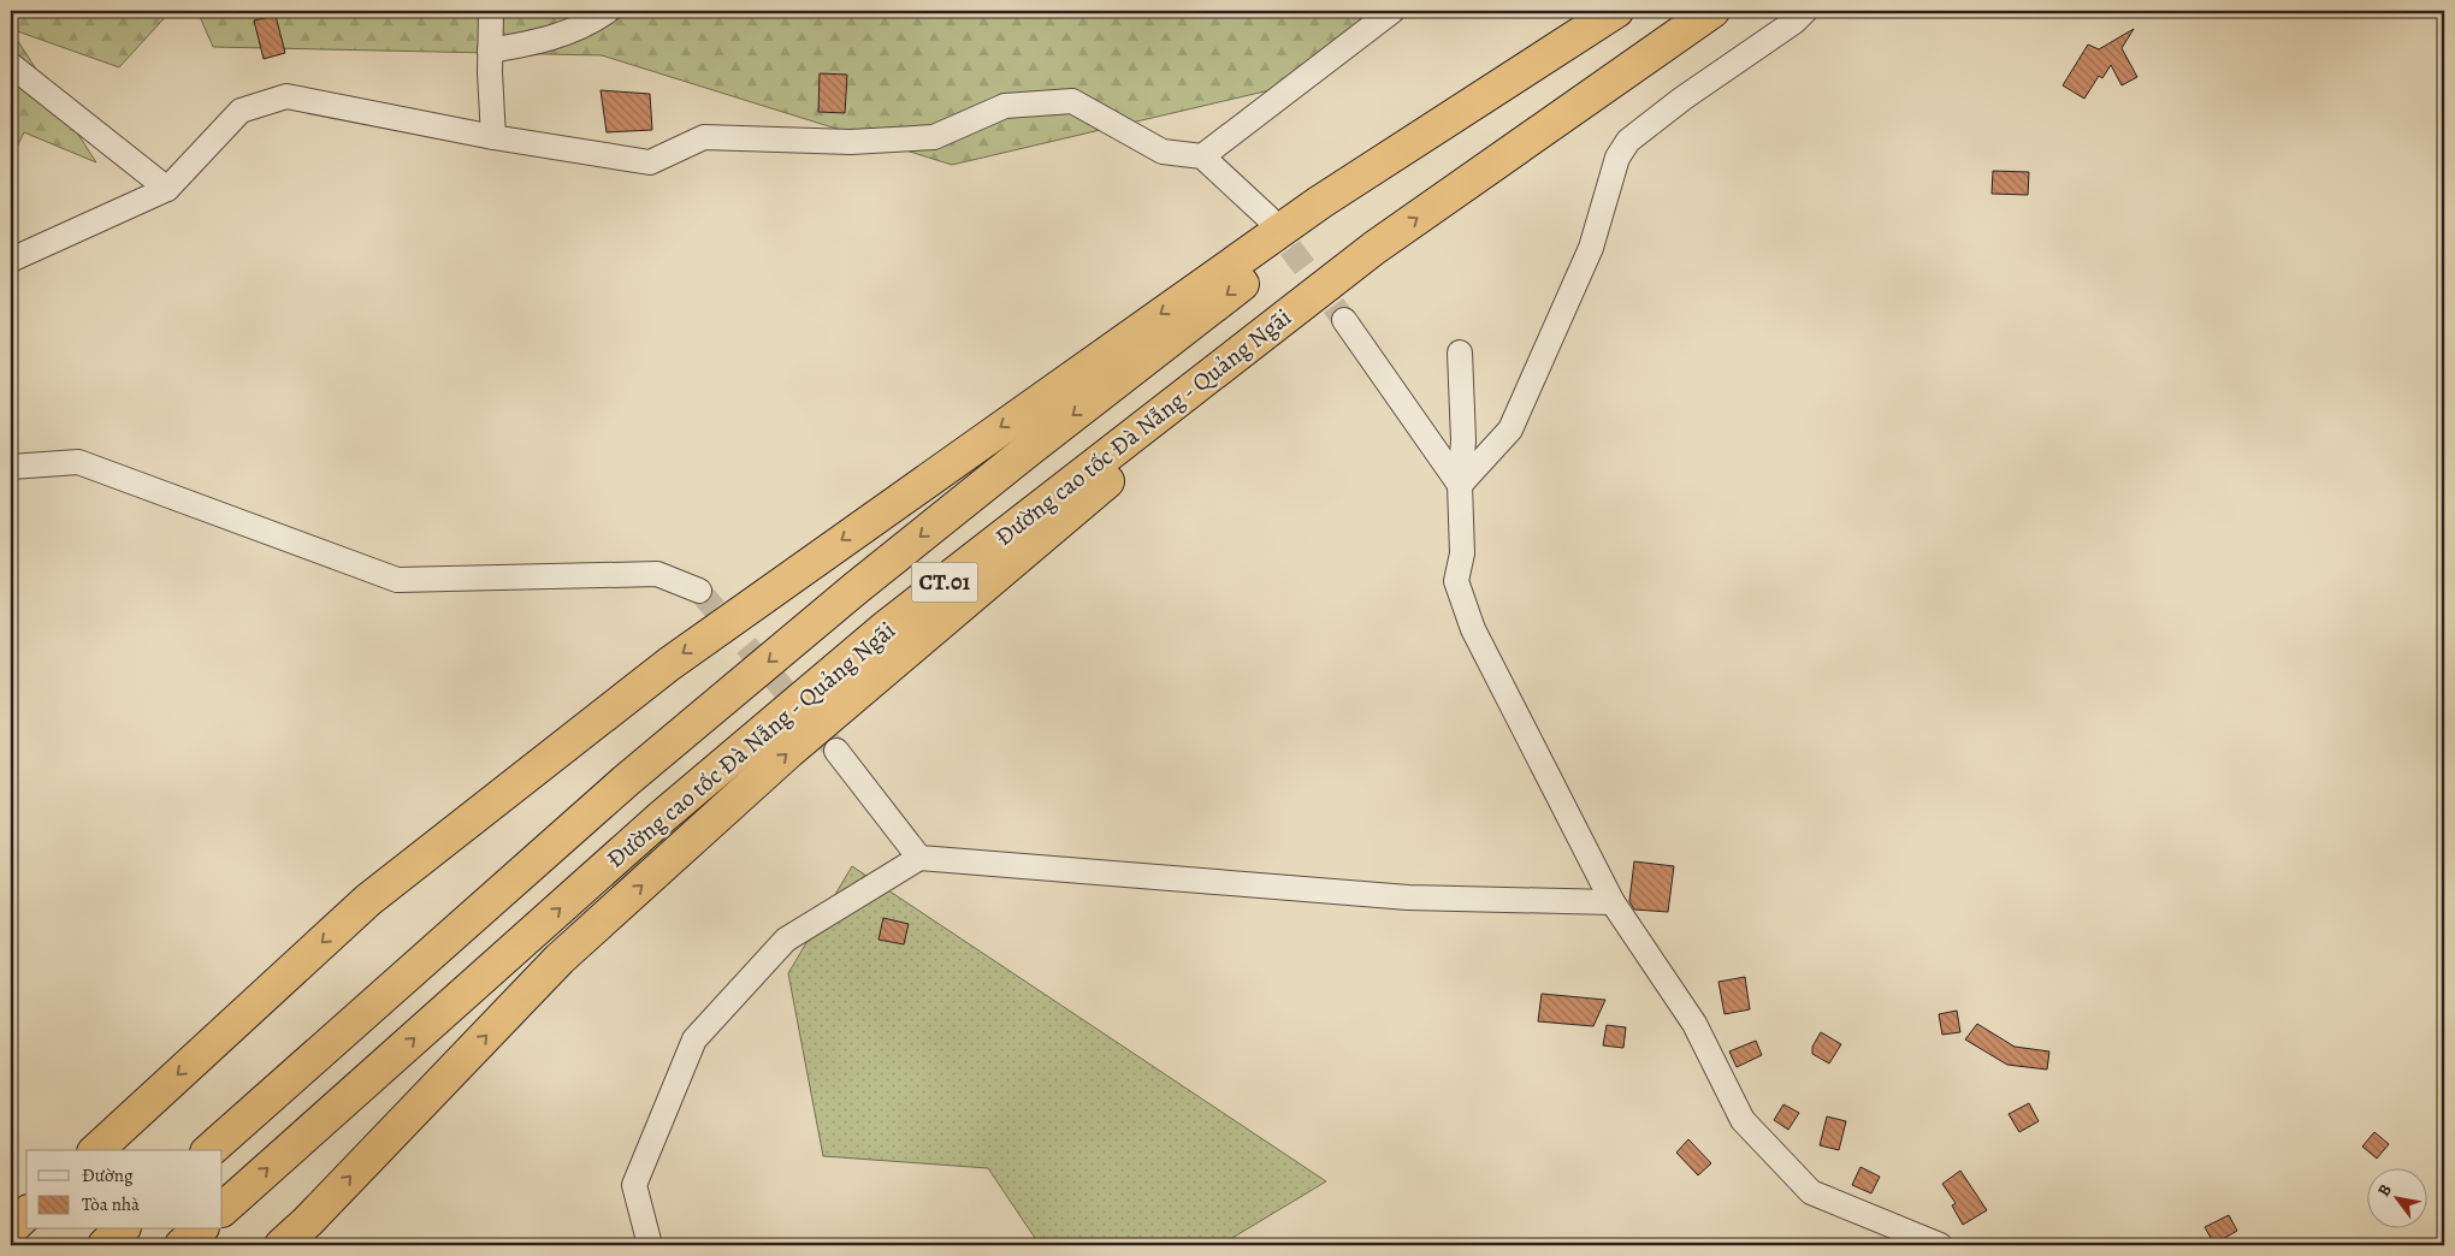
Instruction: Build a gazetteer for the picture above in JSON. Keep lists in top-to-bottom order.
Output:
{
  "streets": {
    "highway": ["Đường cao tốc Đà Nẵng - Quảng Ngãi", "CT.01"]
  },
  "legend": ["Đường", "Tòa nhà"],
  "north": "top left"
}
